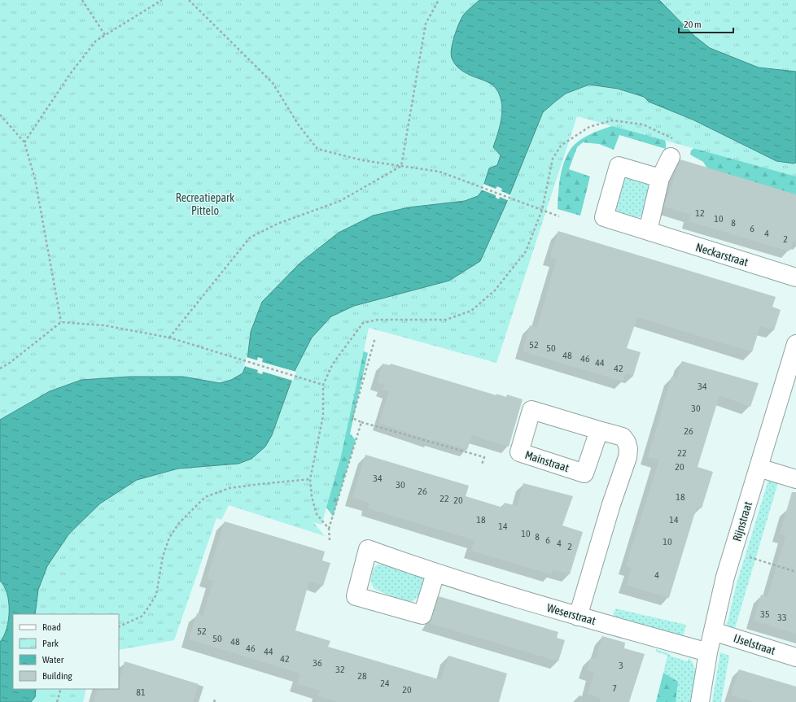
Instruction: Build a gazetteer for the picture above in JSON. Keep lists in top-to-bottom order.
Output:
{
  "streets": {
    "street": [
      "Neckarstraat",
      "Mainstraat",
      "Rijnstraat",
      "Weserstraat",
      "IJselstraat"
    ]
  },
  "crossings": [
    ["Mainstraat", "Weserstraat"],
    ["Rijnstraat", "Weserstraat"],
    ["Rijnstraat", "IJselstraat"]
  ],
  "parks": ["Recreatiepark Pittelo"],
  "house_numbers": [
    "12",
    "10",
    "8",
    "6",
    "4",
    "2",
    "52",
    "50",
    "48",
    "46",
    "44",
    "42",
    "34",
    "30",
    "26",
    "22",
    "20",
    "34",
    "30",
    "26",
    "18",
    "22",
    "20",
    "18",
    "14",
    "14",
    "10",
    "8",
    "6",
    "10",
    "4",
    "2",
    "4",
    "35",
    "33",
    "52",
    "50",
    "48",
    "46",
    "44",
    "42",
    "36",
    "3",
    "32",
    "28",
    "24",
    "7",
    "20",
    "81"
  ],
  "legend": [
    "Road",
    "Park",
    "Water",
    "Building"
  ],
  "scale_bar": "20 m"
}
